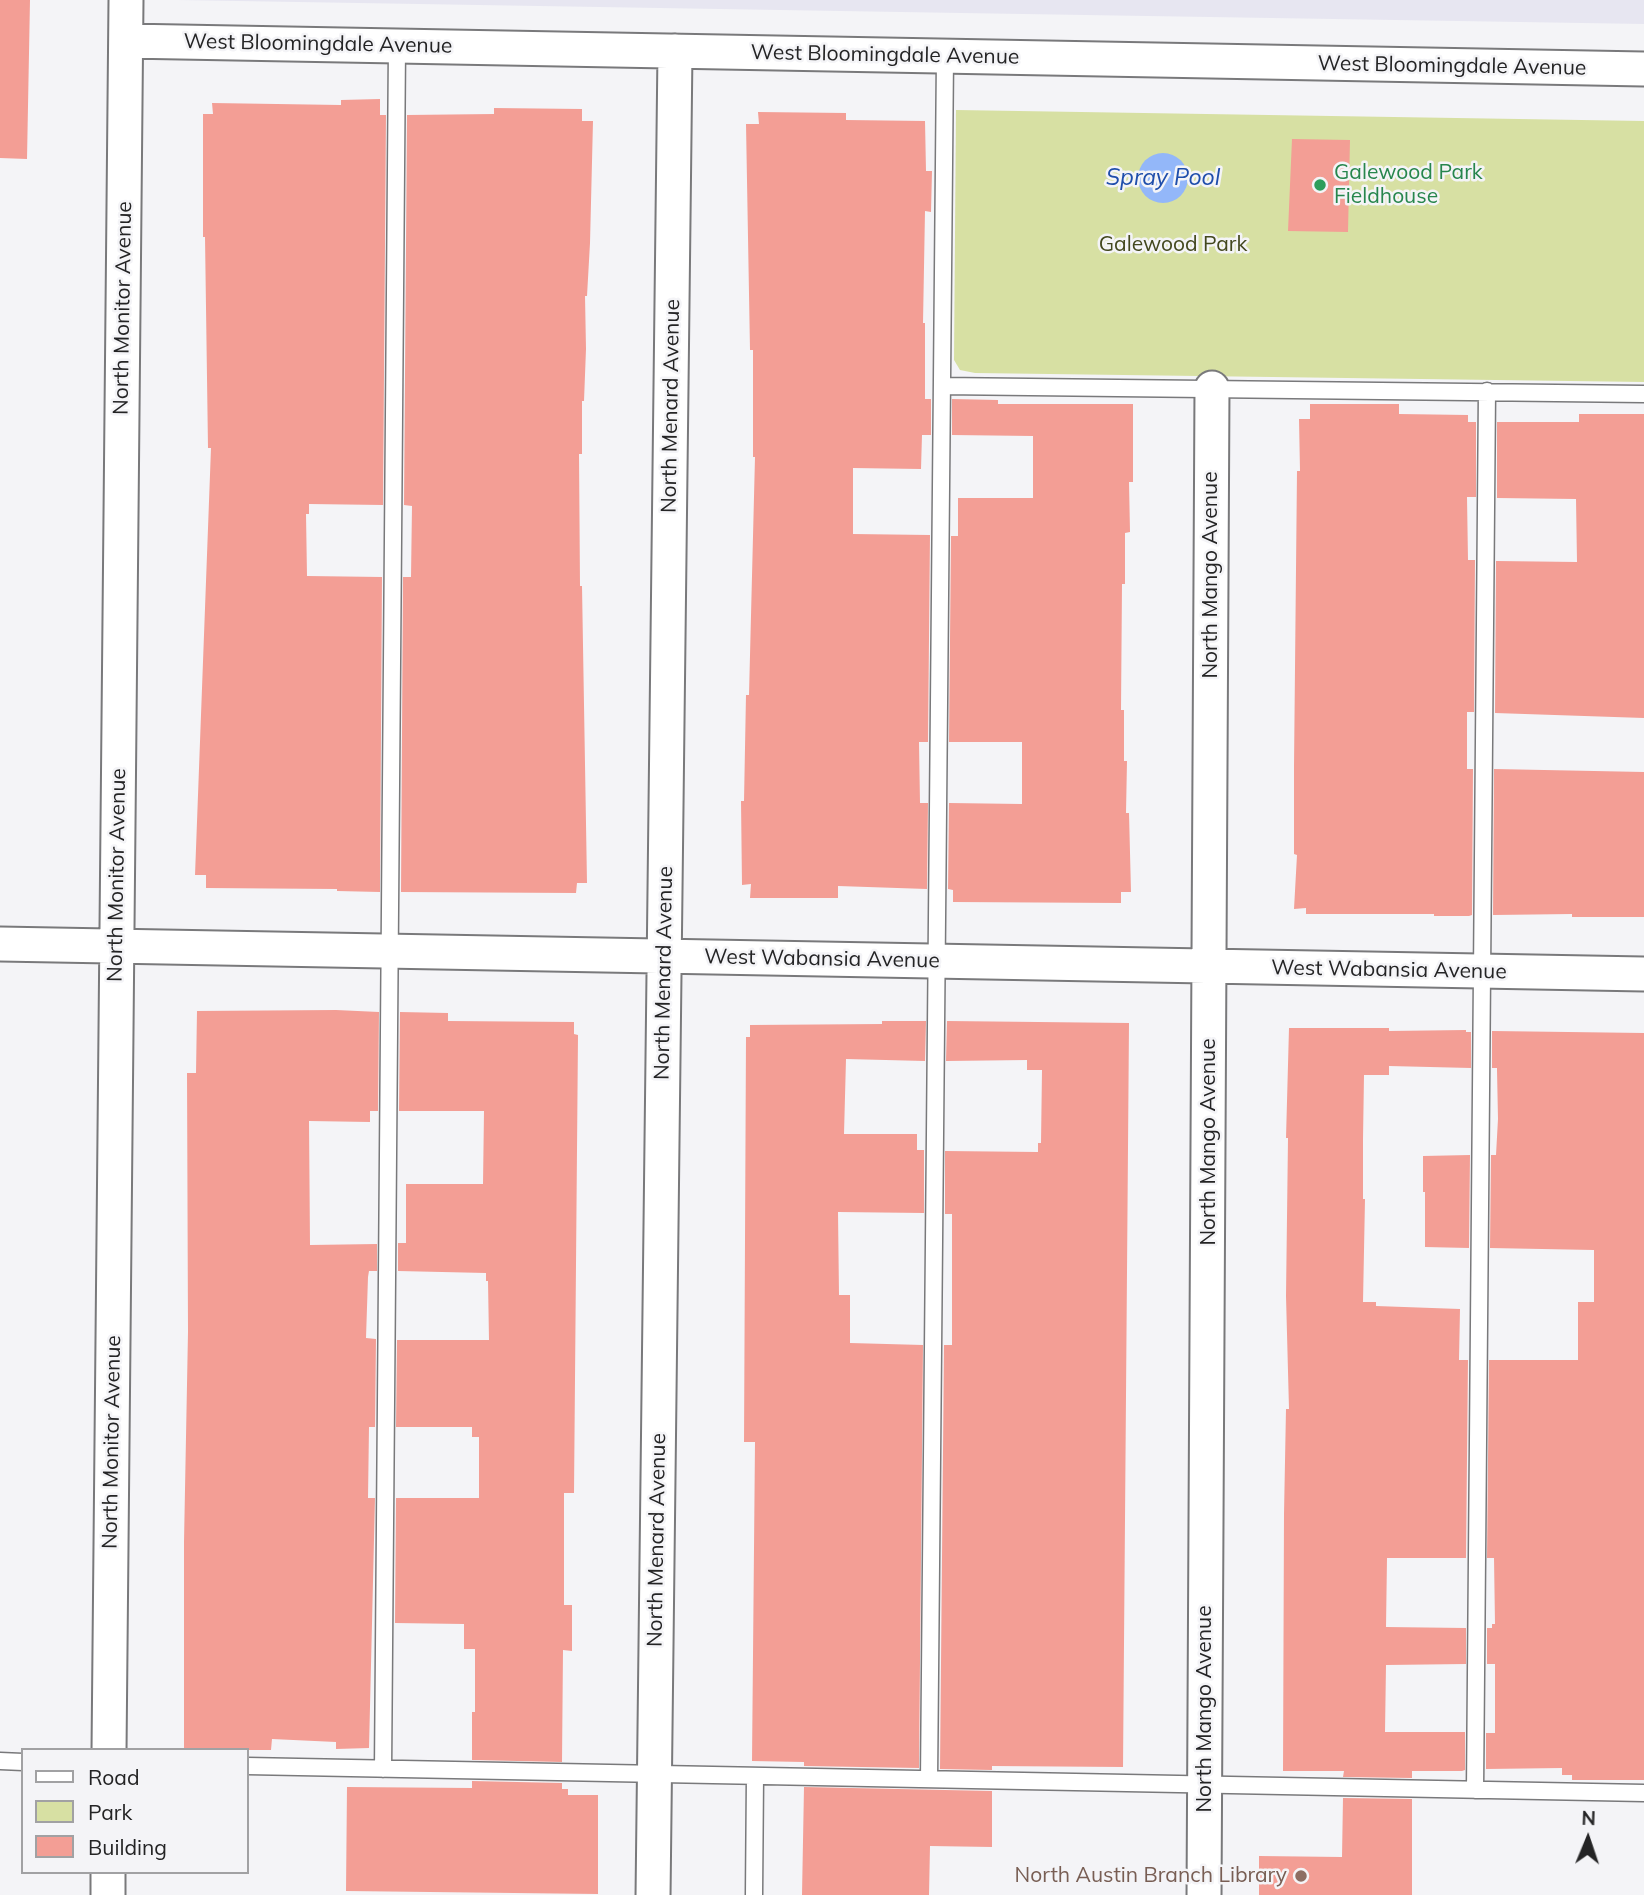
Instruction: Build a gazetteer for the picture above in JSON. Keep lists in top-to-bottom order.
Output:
{
  "streets": {
    "street": [
      "West Bloomingdale Avenue",
      "North Monitor Avenue",
      "North Menard Avenue",
      "North Mango Avenue",
      "West Wabansia Avenue"
    ]
  },
  "crossings": [
    ["West Bloomingdale Avenue", "North Monitor Avenue"],
    ["West Bloomingdale Avenue", "North Menard Avenue"],
    ["North Monitor Avenue", "West Wabansia Avenue"],
    ["North Menard Avenue", "West Wabansia Avenue"],
    ["North Mango Avenue", "West Wabansia Avenue"]
  ],
  "water": ["Spray Pool"],
  "parks": ["Galewood Park"],
  "places": ["Galewood Park Fieldhouse", "North Austin Branch Library"],
  "legend": ["Road", "Park", "Building"],
  "north": "top"
}
